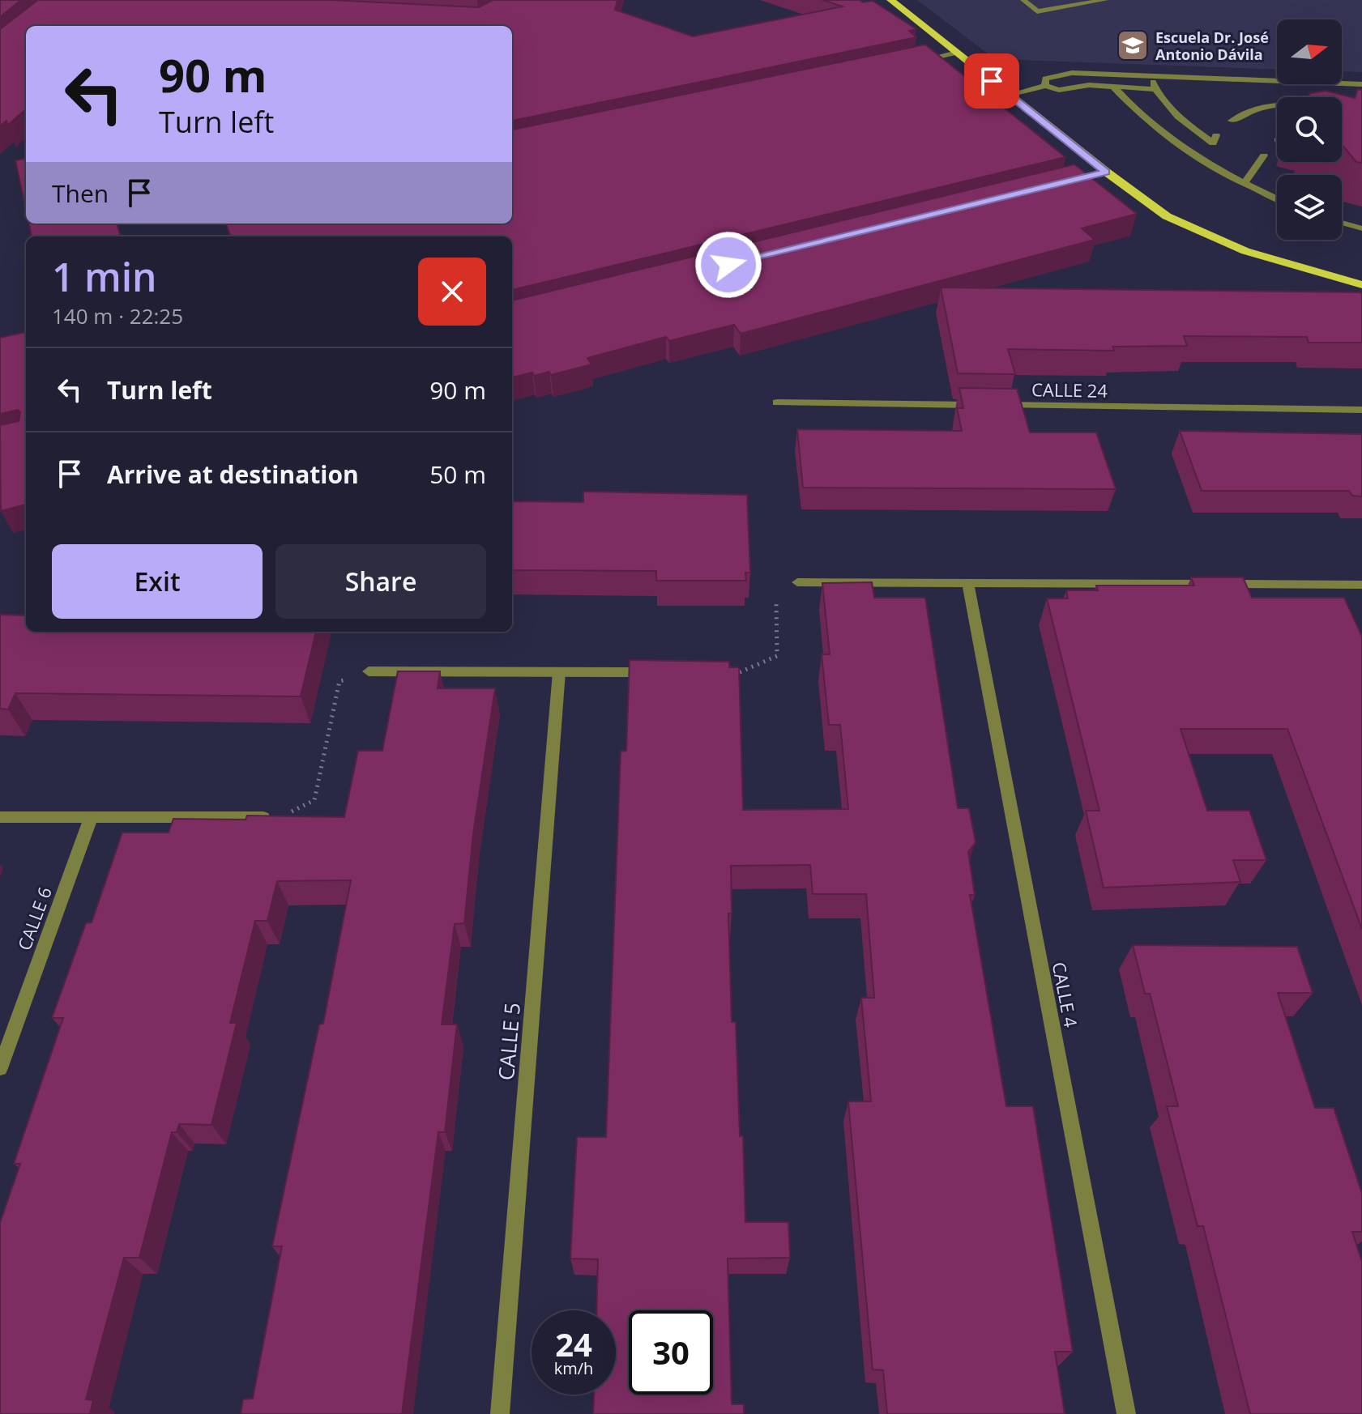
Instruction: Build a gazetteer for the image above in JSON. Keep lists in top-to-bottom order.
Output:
{
  "streets": {
    "street": [
      "CALLE 24",
      "CALLE 6",
      "CALLE 4",
      "CALLE 5"
    ]
  },
  "places": {
    "school or university": ["Escuela Dr. José Antonio Dávila"]
  },
  "north": "right",
  "page": {
    "turn": ["90 m", "Turn left"],
    "then": "Then",
    "heading": ["1 min", "140 m · 22:25"],
    "list": [
      {
        "name": "Turn left",
        "value": "90 m"
      },
      {
        "name": "Arrive at destination",
        "value": "50 m"
      }
    ],
    "buttons": ["Exit", "Share"],
    "speed": "24 km/h",
    "limit": "30"
  }
}
